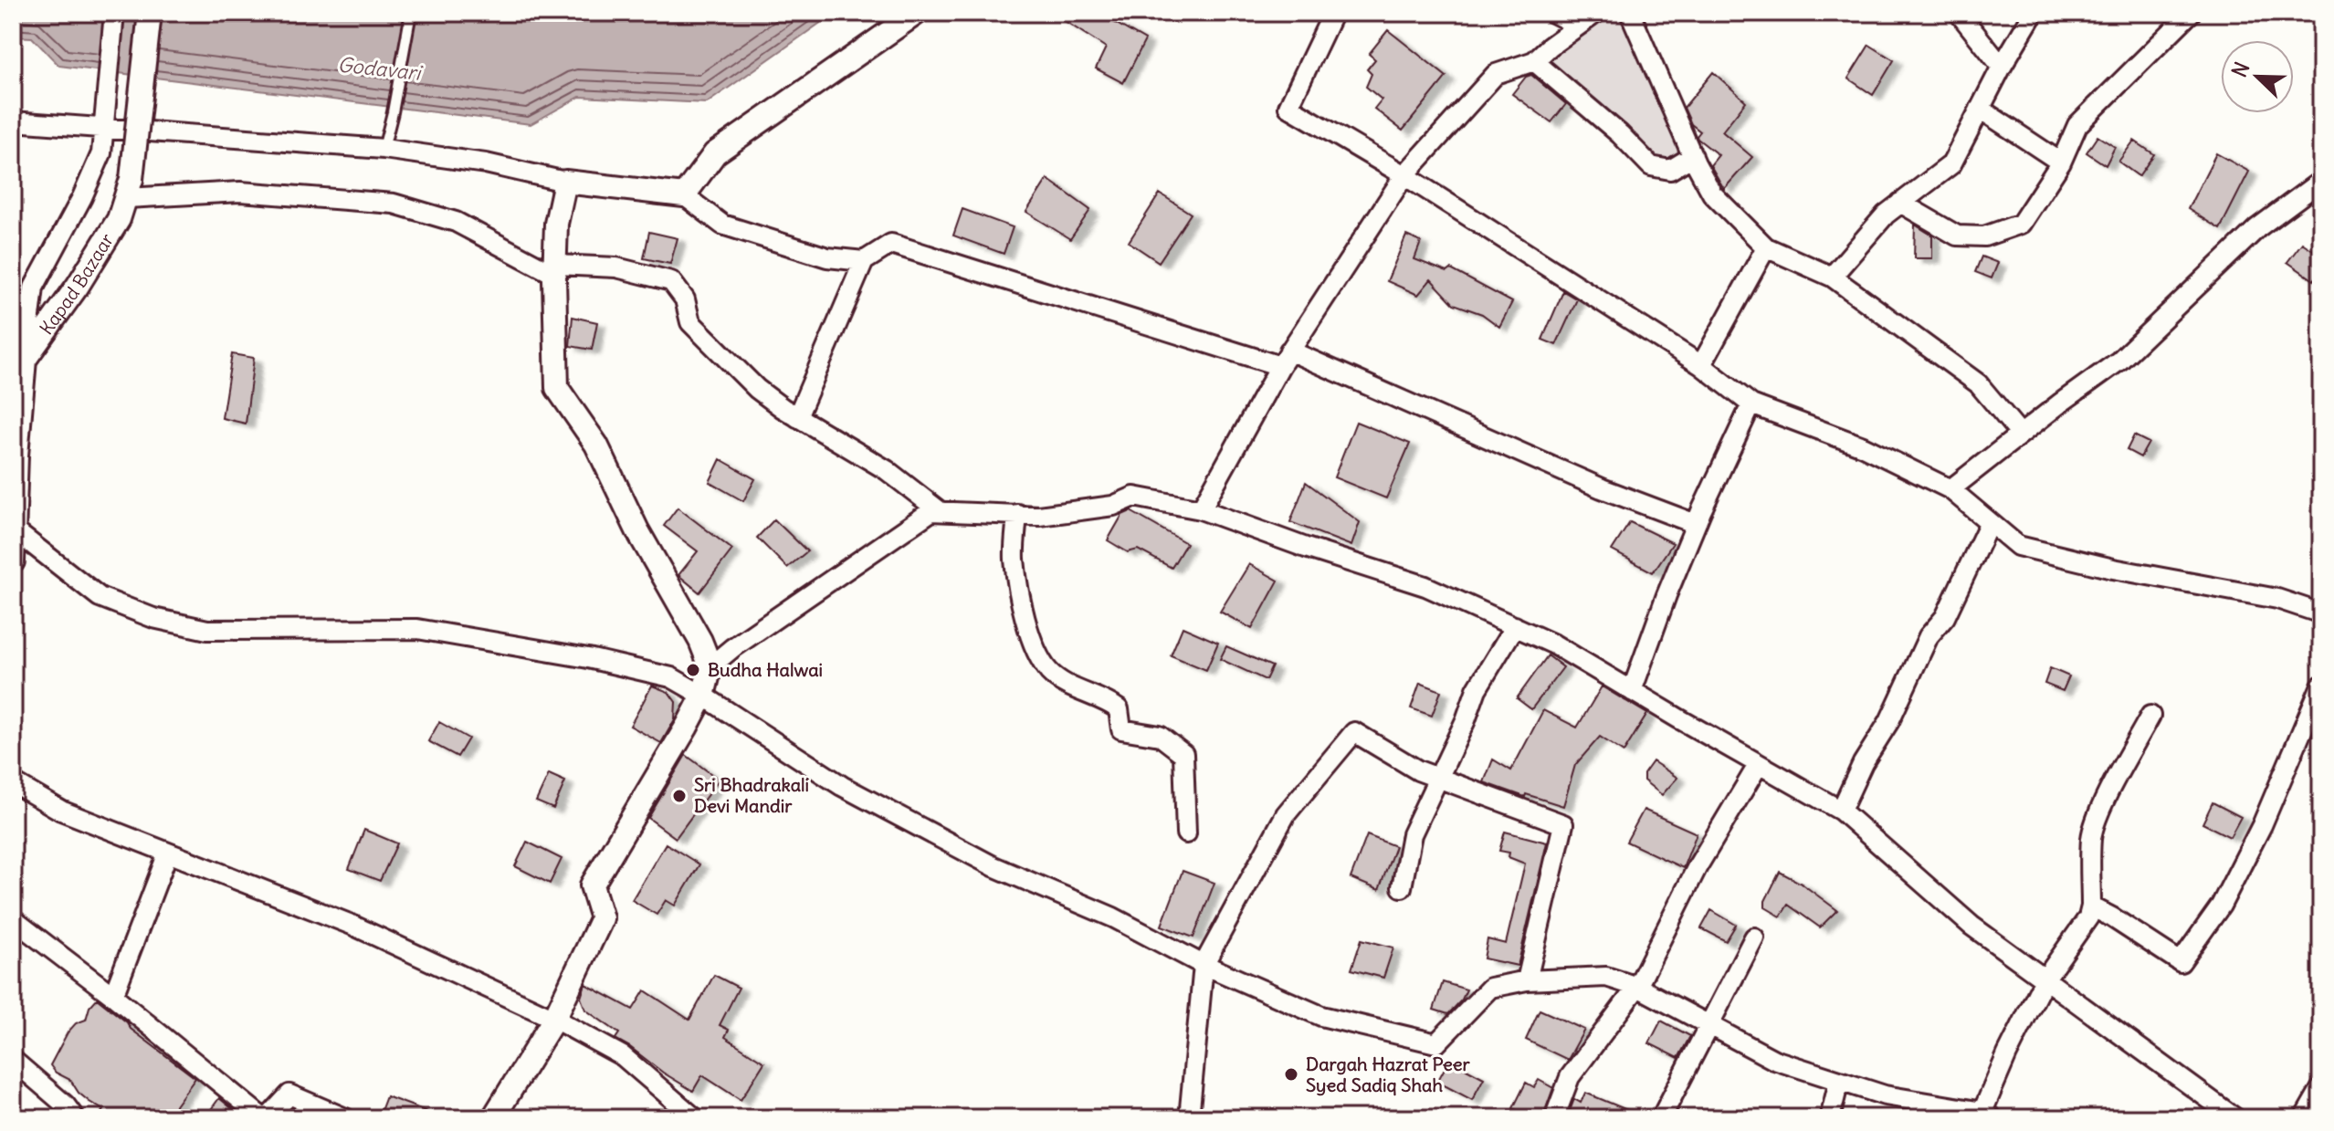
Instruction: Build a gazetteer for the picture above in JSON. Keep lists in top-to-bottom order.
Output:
{
  "streets": {
    "street": ["Kapad Bazaar"]
  },
  "water": ["Godavari"],
  "places": ["Budha Halwai", "Sri Bhadrakali Devi Mandir", "Dargah Hazrat Peer Syed Sadiq Shah"],
  "north": "top left"
}
